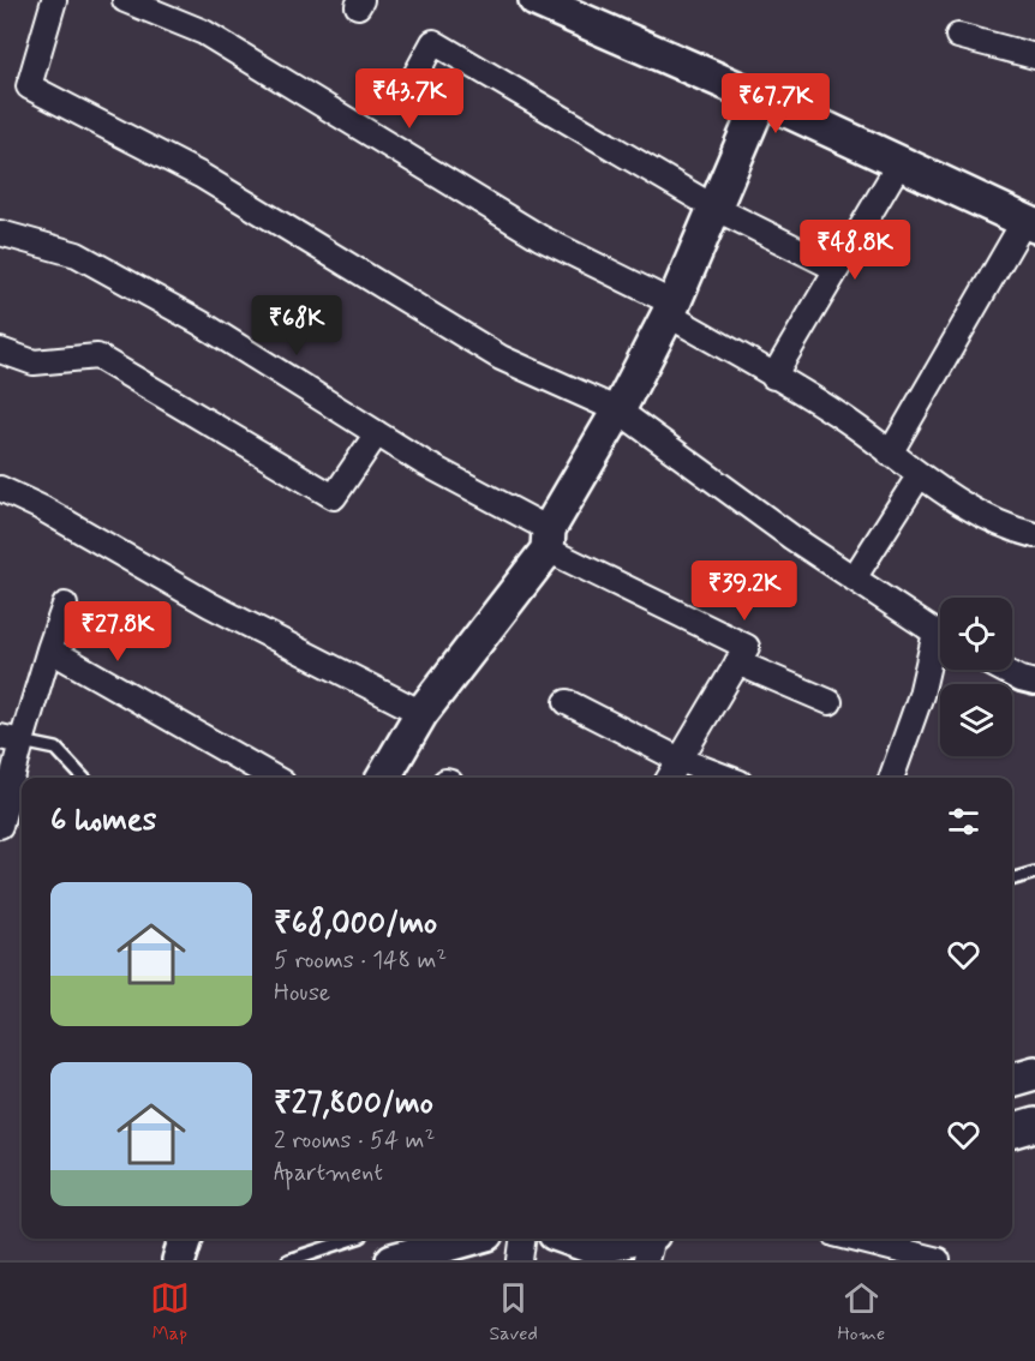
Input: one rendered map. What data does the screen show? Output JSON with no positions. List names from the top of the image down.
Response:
{
  "page": {
    "price": [
      "₹43.7K",
      "₹67.7K",
      "₹48.8K",
      "₹68K",
      "₹39.2K",
      "₹27.8K"
    ],
    "heading": "6 homes",
    "list": [
      {
        "name": "₹68,000/mo",
        "note": "5 rooms · 148 m² · House"
      },
      {
        "name": "₹27,800/mo",
        "note": "2 rooms · 54 m² · Apartment"
      }
    ],
    "tabs": ["Map", "Saved", "Home"]
  }
}
